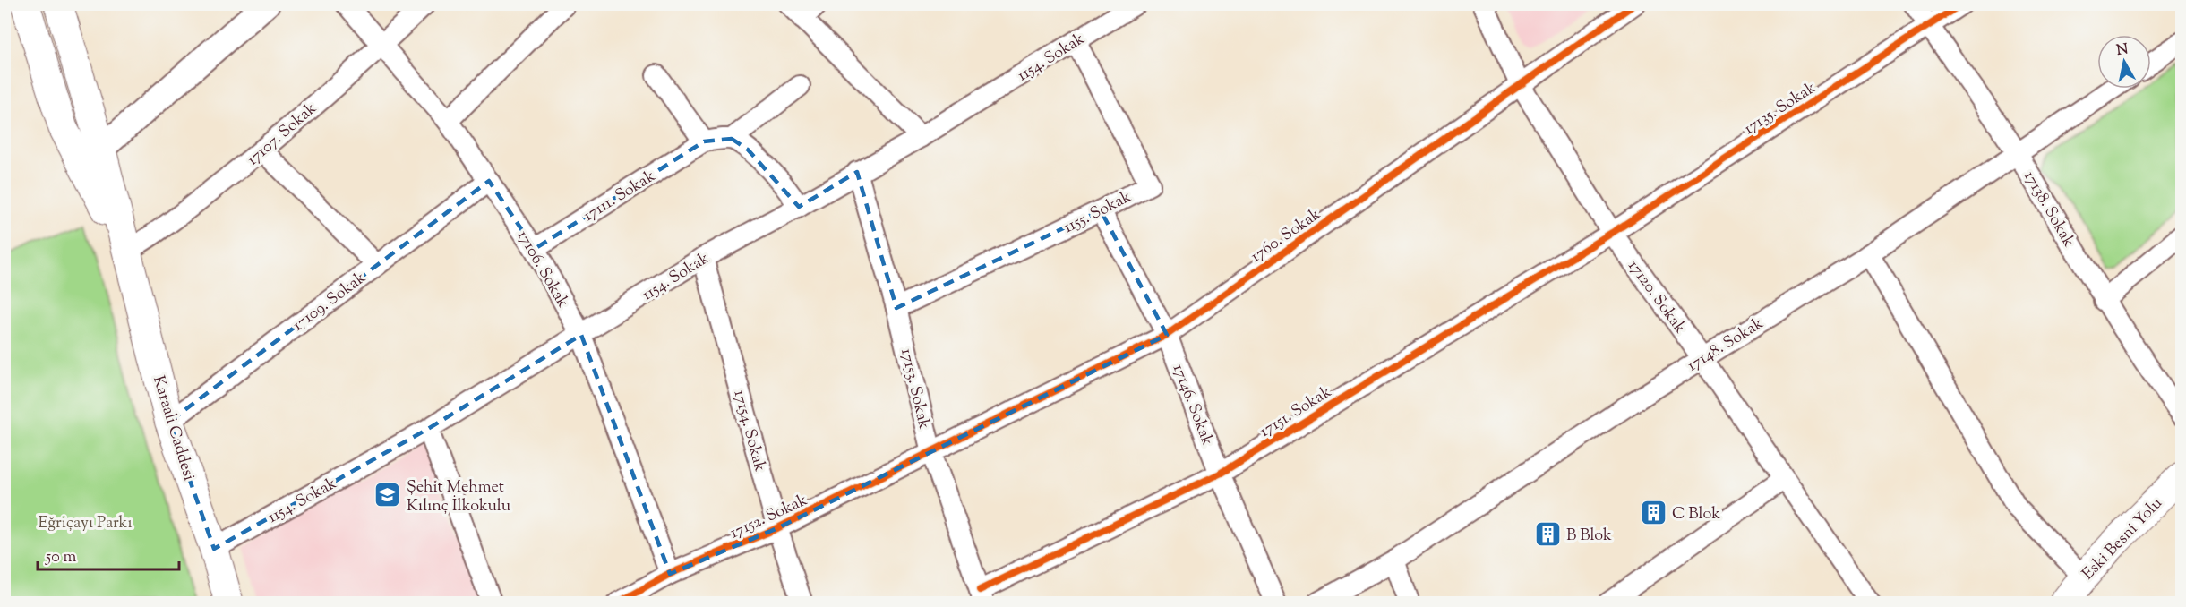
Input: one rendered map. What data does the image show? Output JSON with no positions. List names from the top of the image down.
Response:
{
  "streets": {
    "main road": ["Karaali Caddesi", "Eski Besni Yolu"],
    "street": [
      "1154. Sokak",
      "17135. Sokak",
      "17107. Sokak",
      "17111. Sokak",
      "17138. Sokak",
      "1155. Sokak",
      "1760. Sokak",
      "17106. Sokak",
      "17120. Sokak",
      "17109. Sokak",
      "17148. Sokak",
      "17153. Sokak",
      "17146. Sokak",
      "17151. Sokak",
      "17154. Sokak",
      "17152. Sokak"
    ]
  },
  "crossings": [
    ["1154. Sokak", "1155. Sokak"],
    ["1154. Sokak", "17106. Sokak"],
    ["1154. Sokak", "17153. Sokak"],
    ["1154. Sokak", "Karaali Caddesi"],
    ["1154. Sokak", "17154. Sokak"],
    ["17135. Sokak", "17138. Sokak"],
    ["17135. Sokak", "17120. Sokak"],
    ["17135. Sokak", "17151. Sokak"],
    ["17107. Sokak", "17106. Sokak"],
    ["17107. Sokak", "Karaali Caddesi"],
    ["17111. Sokak", "17106. Sokak"],
    ["17138. Sokak", "17148. Sokak"],
    ["1155. Sokak", "17153. Sokak"],
    ["1155. Sokak", "17146. Sokak"],
    ["1760. Sokak", "17120. Sokak"],
    ["1760. Sokak", "17153. Sokak"],
    ["1760. Sokak", "17146. Sokak"],
    ["1760. Sokak", "17152. Sokak"],
    ["17106. Sokak", "17109. Sokak"],
    ["17106. Sokak", "17152. Sokak"],
    ["17120. Sokak", "17148. Sokak"],
    ["17120. Sokak", "17151. Sokak"],
    ["17109. Sokak", "Karaali Caddesi"],
    ["17153. Sokak", "17151. Sokak"],
    ["17153. Sokak", "17152. Sokak"],
    ["17146. Sokak", "17151. Sokak"],
    ["17154. Sokak", "17152. Sokak"]
  ],
  "parks": ["Eğriçayı Parkı"],
  "places": {
    "school or university": ["Şehit Mehmet Kılınç İlkokulu"],
    "building": ["C Blok", "B Blok"]
  },
  "scale_bar": "50 m",
  "north": "top"
}
